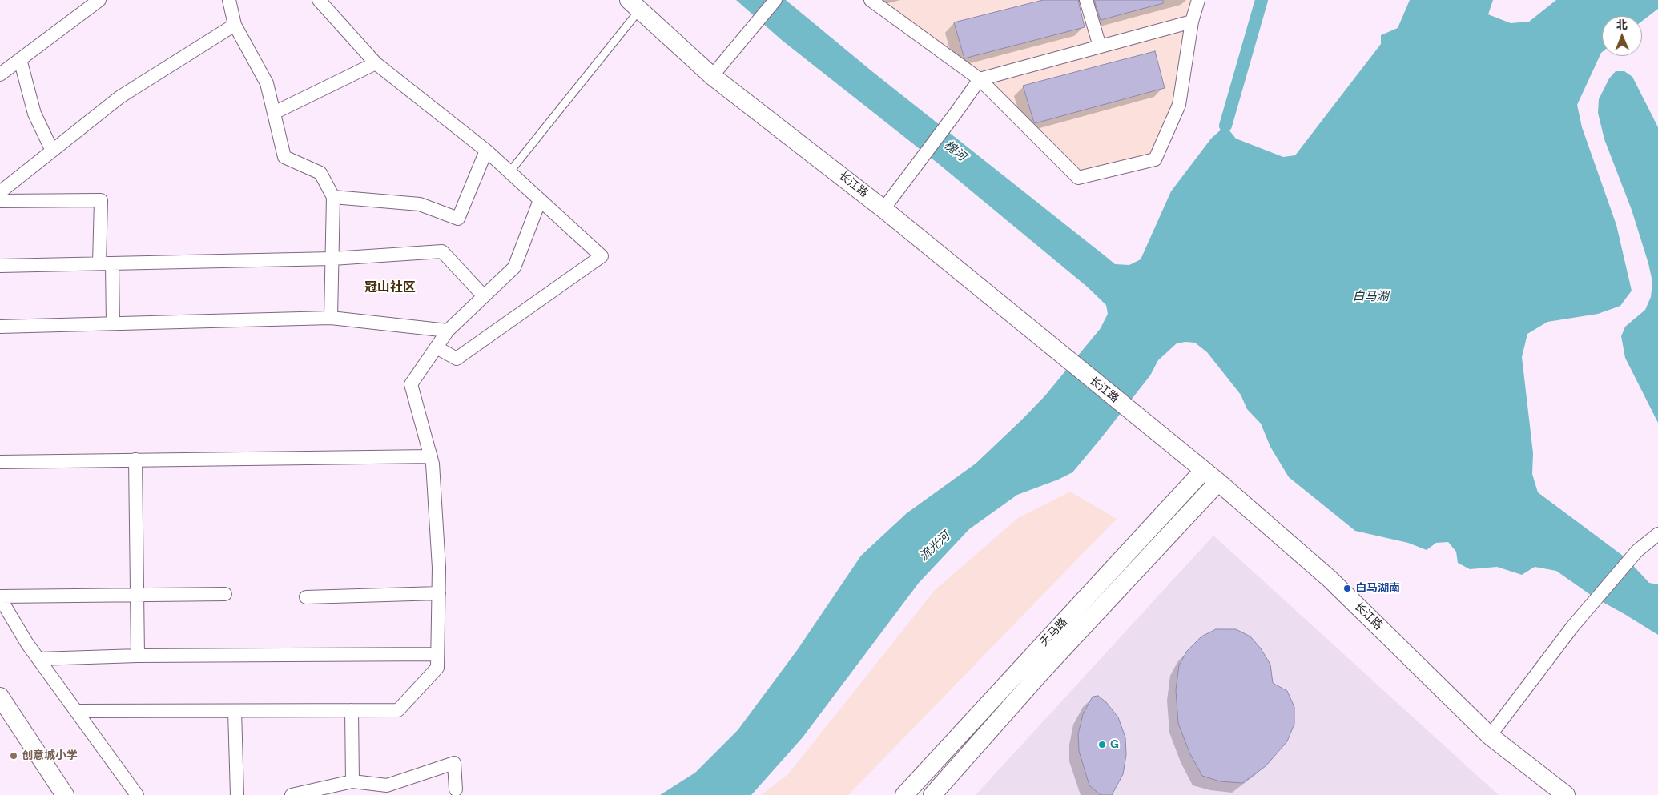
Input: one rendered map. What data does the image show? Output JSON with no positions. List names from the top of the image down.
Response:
{
  "streets": {
    "main road": ["长江路", "天马路"]
  },
  "crossings": [
    ["长江路", "天马路"]
  ],
  "districts": ["冠山社区"],
  "water": ["槐河", "白马湖", "流光河"],
  "places": ["白马湖南", "G", "创意城小学"],
  "north": "top"
}
